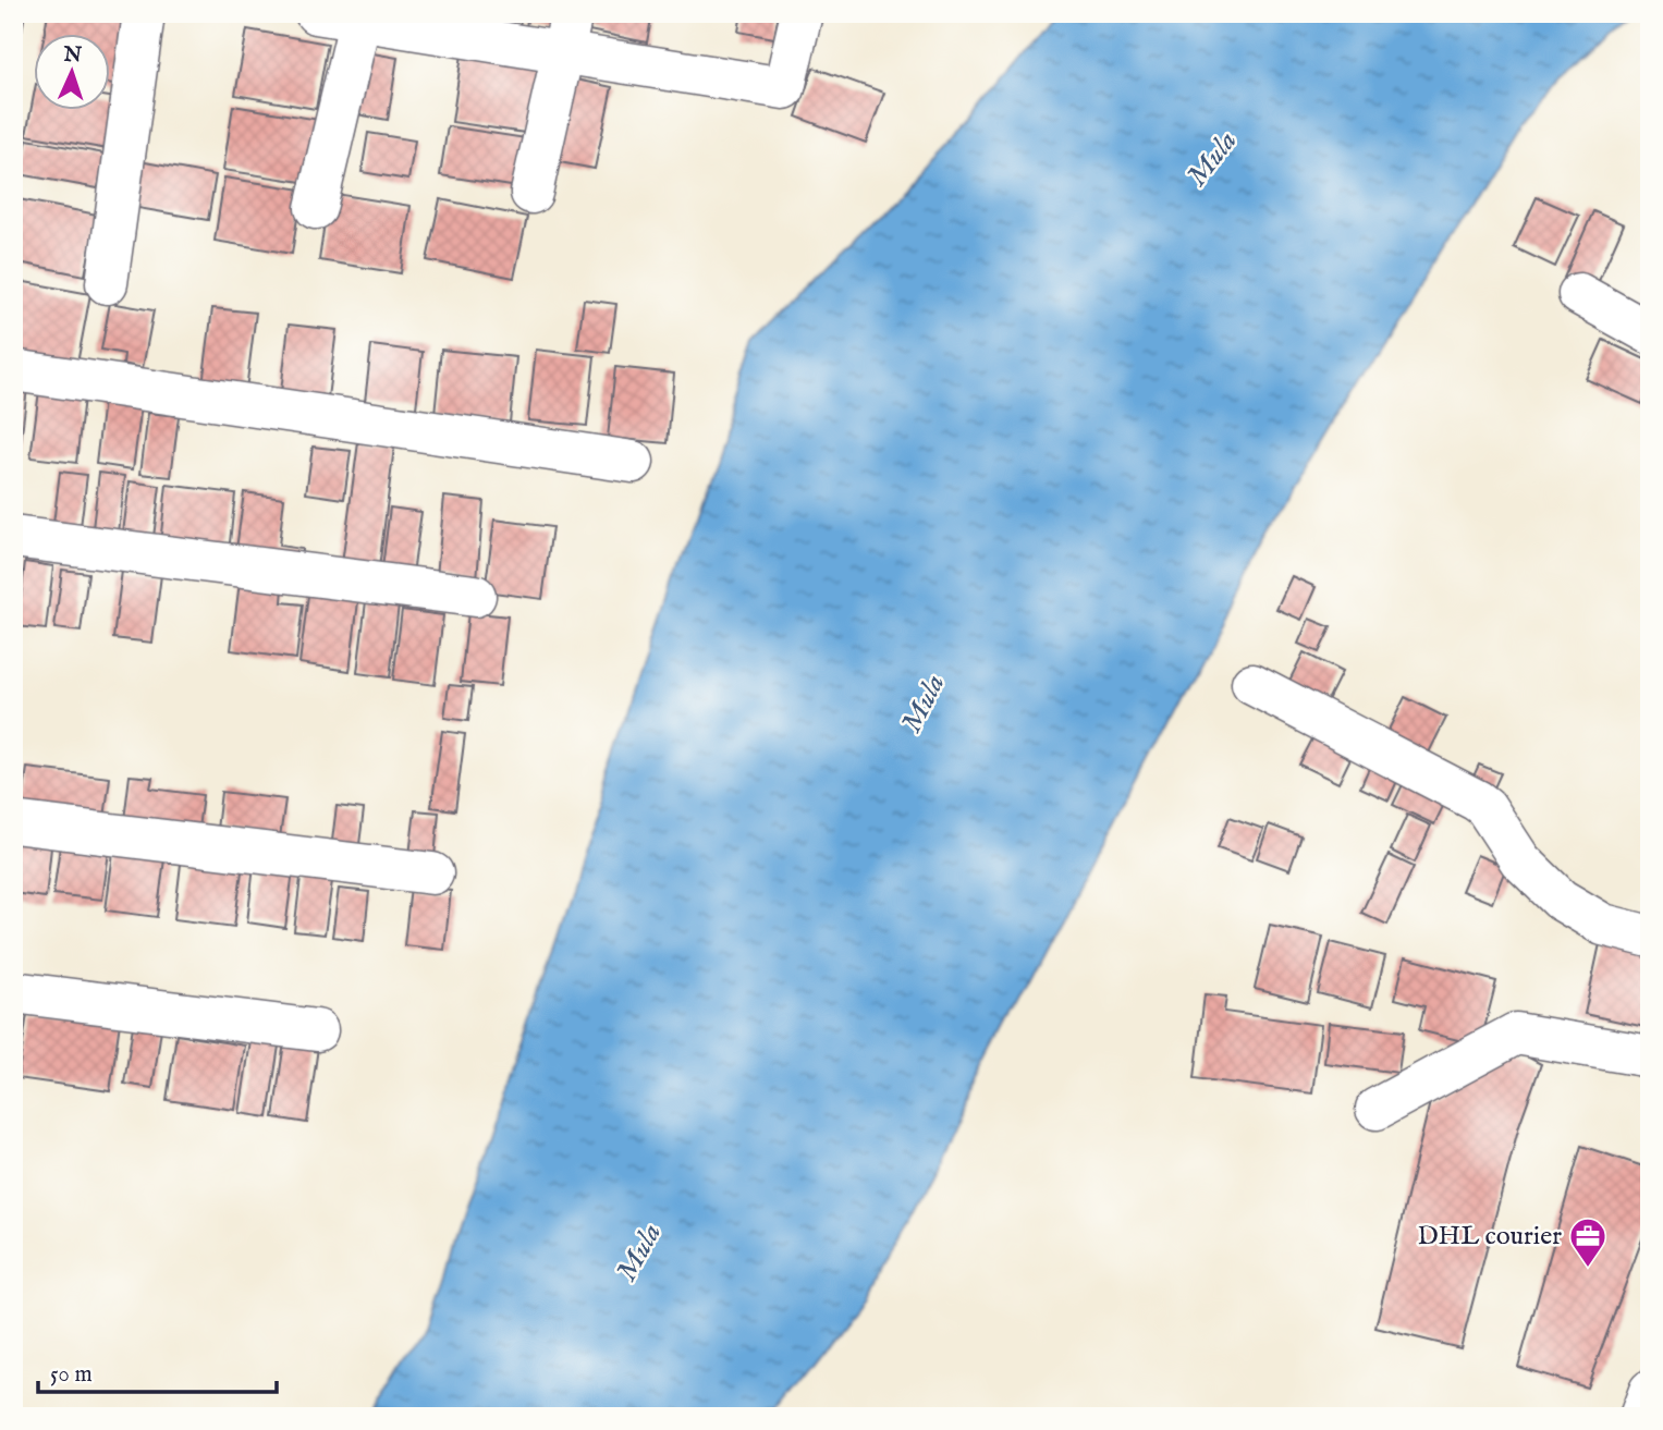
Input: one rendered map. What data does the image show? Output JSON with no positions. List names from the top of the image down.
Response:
{
  "water": ["Mula"],
  "places": {
    "office": ["DHL courier"]
  },
  "scale_bar": "50 m",
  "north": "top"
}
